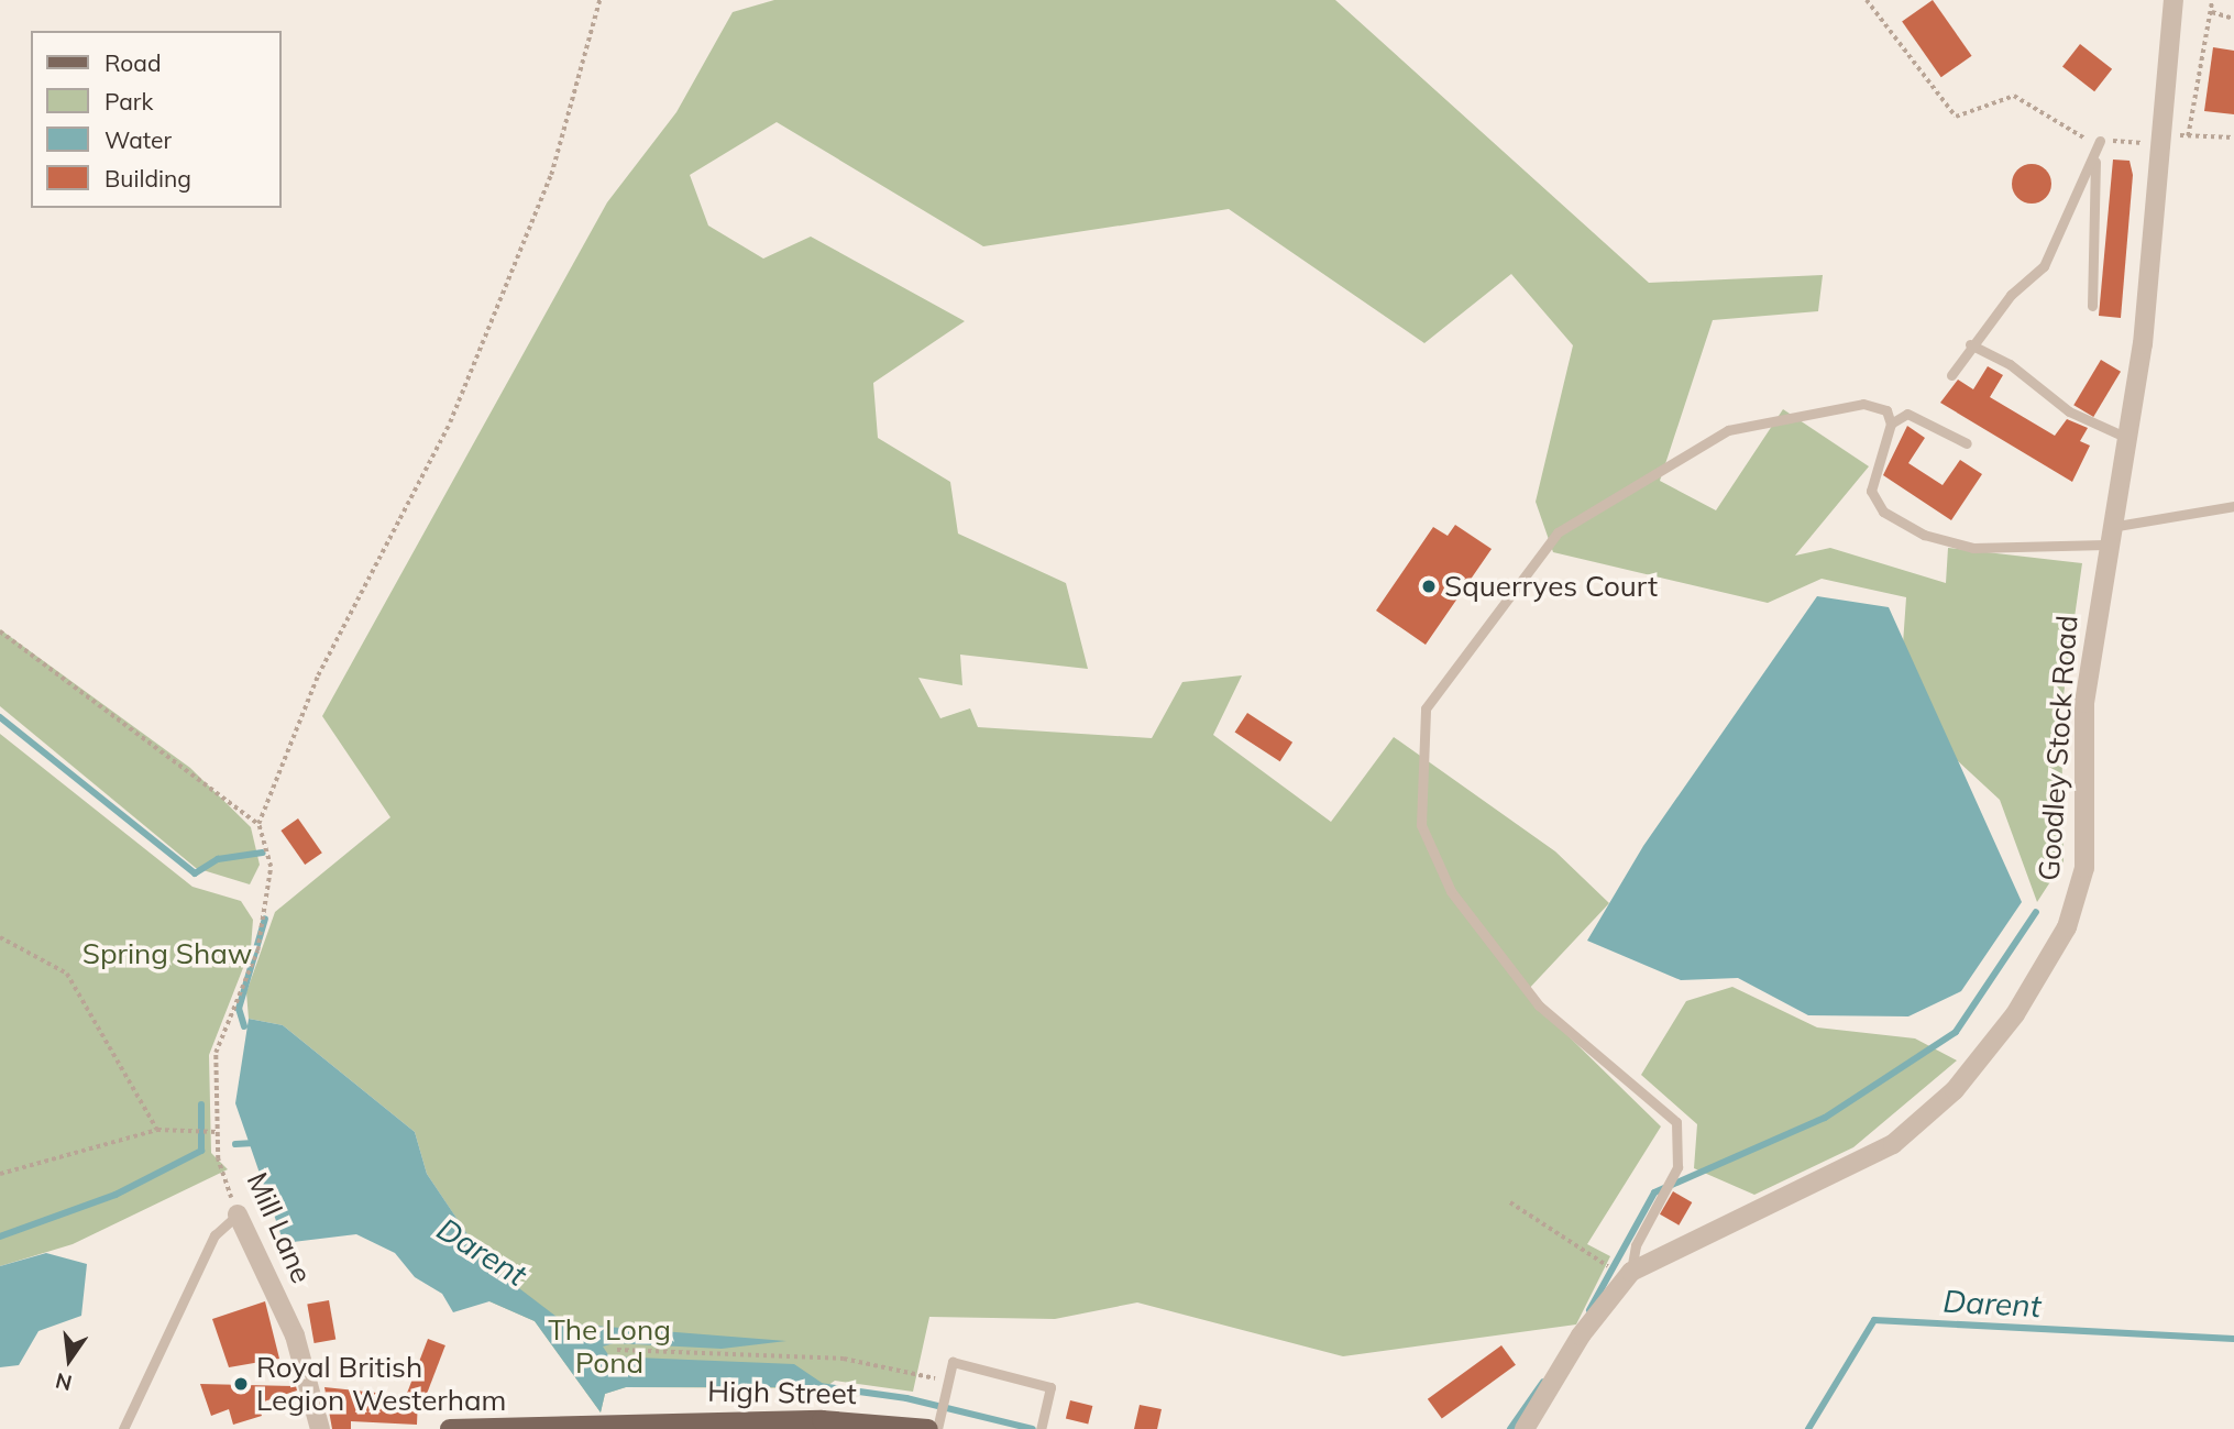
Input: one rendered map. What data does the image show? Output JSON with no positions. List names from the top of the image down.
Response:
{
  "streets": {
    "main road": ["High Street"],
    "street": ["Goodley Stock Road", "Mill Lane"]
  },
  "water": ["Darent"],
  "parks": ["Spring Shaw", "The Long Pond"],
  "places": ["Squerryes Court", "Royal British Legion Westerham"],
  "legend": [
    "Road",
    "Park",
    "Water",
    "Building"
  ],
  "north": "bottom"
}
